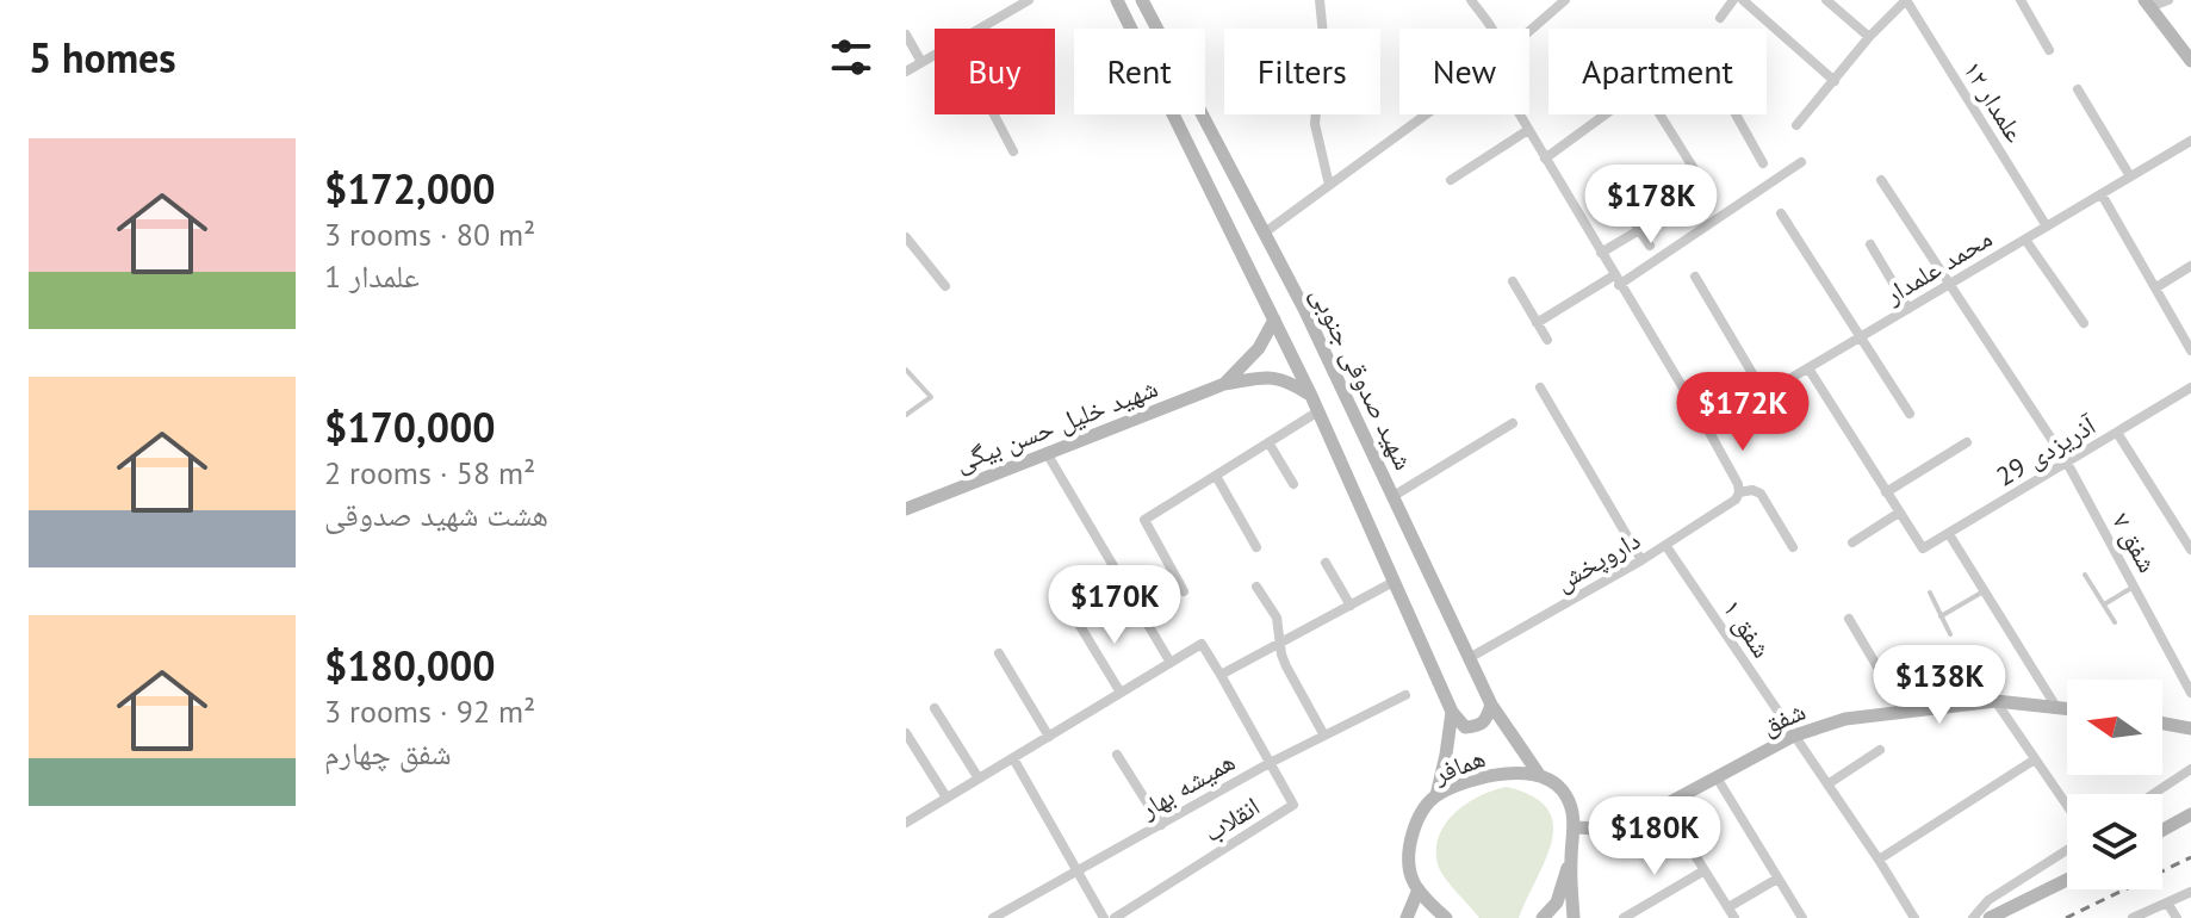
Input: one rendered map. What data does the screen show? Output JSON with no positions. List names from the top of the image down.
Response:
{
  "streets": {
    "main road": [
      "شهید صدوقی جنوبی",
      "شهید خلیل حسن بیگی",
      "شفق",
      "همافر"
    ],
    "street": [
      "علمدار ۱۲",
      "محمد علمدار",
      "آذریزدی 29",
      "شفق ۷",
      "داروپخش",
      "شفق ۱",
      "همیشه بهار",
      "انقلاب"
    ]
  },
  "crossings": [
    ["علمدار ۱۲", "محمد علمدار"],
    ["محمد علمدار", "شفق ۷"],
    ["شهید صدوقی جنوبی", "داروپخش"],
    ["شهید صدوقی جنوبی", "همافر"],
    ["آذریزدی 29", "شفق ۷"],
    ["داروپخش", "شفق ۱"],
    ["شفق ۱", "شفق"],
    ["همیشه بهار", "انقلاب"]
  ],
  "north": "left",
  "page": {
    "heading": "5 homes",
    "chip": [
      "Buy",
      "Rent",
      "Filters",
      "New",
      "Apartment"
    ],
    "list": [
      {
        "name": "$172,000",
        "note": "3 rooms · 80 m² · علمدار 1"
      },
      {
        "name": "$170,000",
        "note": "2 rooms · 58 m² · هشت شهید صدوقی"
      },
      {
        "name": "$180,000",
        "note": "3 rooms · 92 m² · شفق چهارم"
      }
    ],
    "price": [
      "$178K",
      "$172K",
      "$170K",
      "$138K",
      "$180K"
    ]
  }
}
